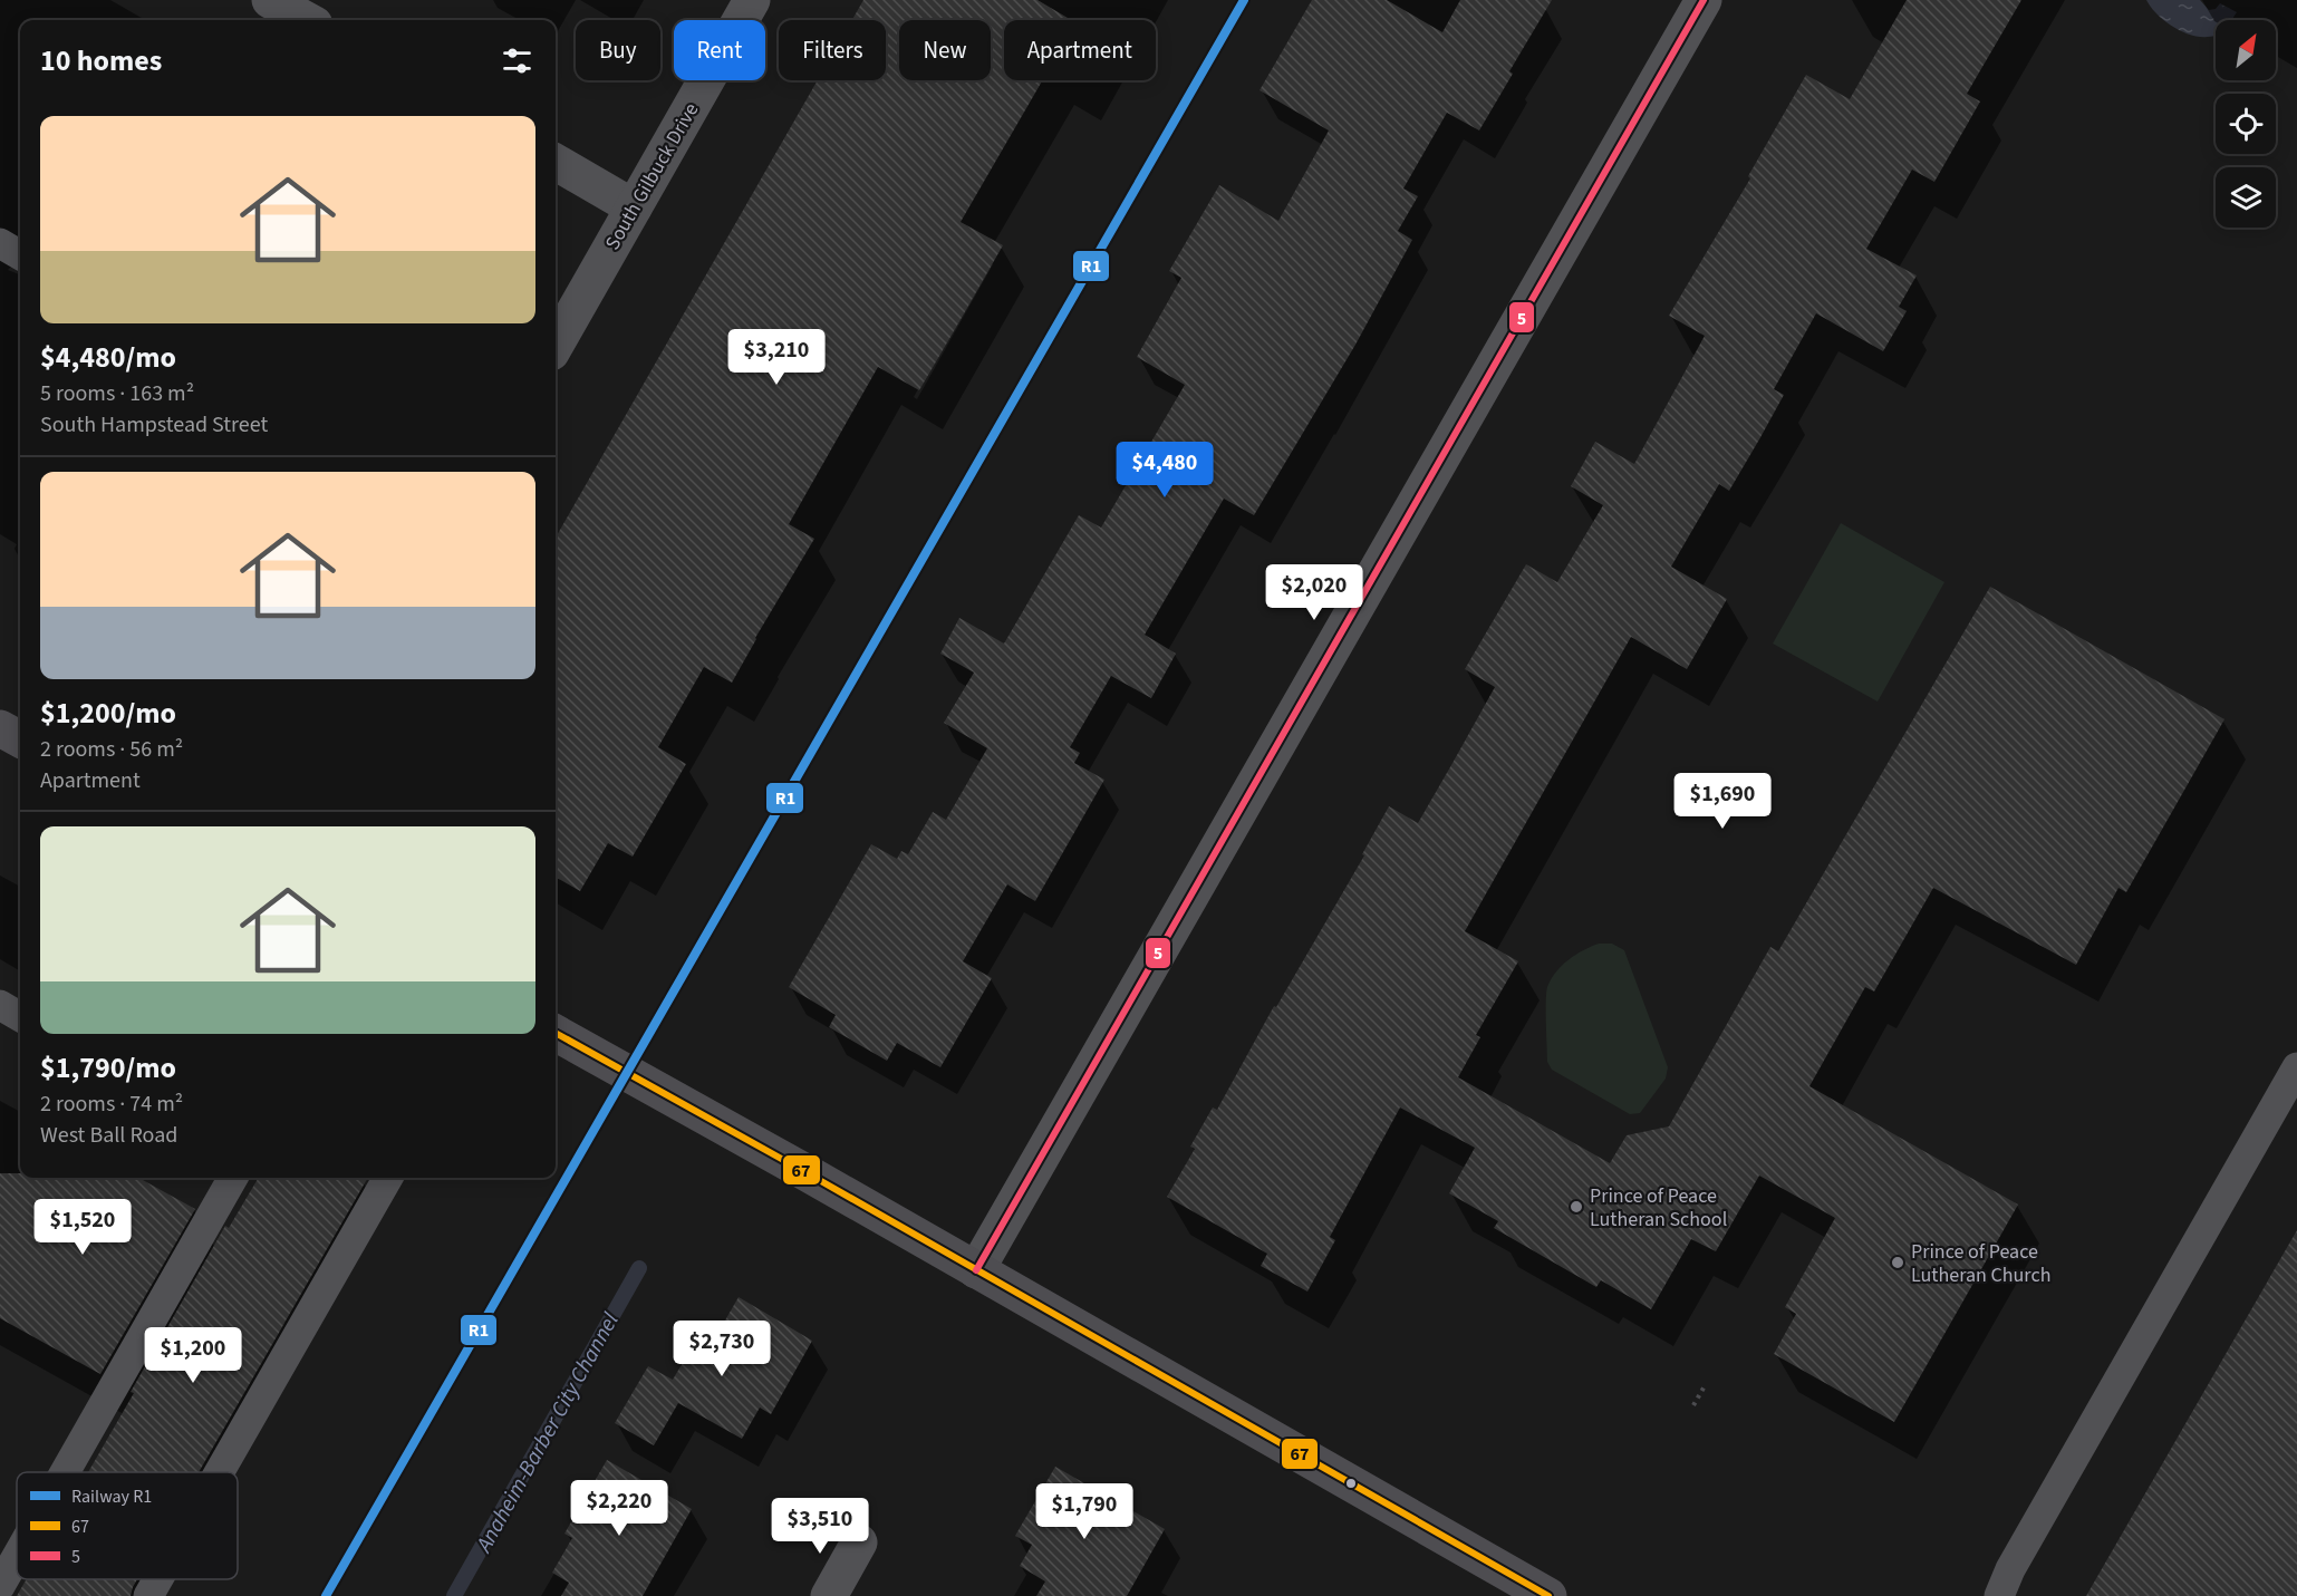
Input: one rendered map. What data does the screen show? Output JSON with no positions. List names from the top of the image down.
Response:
{
  "streets": {
    "street": ["South Gilbuck Drive"]
  },
  "water": ["Anaheim-Barber City Channel"],
  "places": ["Prince of Peace Lutheran School", "Prince of Peace Lutheran Church"],
  "lines": ["rail line R1", "transit line 5", "transit line 67"],
  "legend": ["Railway R1", "67", "5"],
  "north": "top right",
  "page": {
    "chip": [
      "Buy",
      "Rent",
      "Filters",
      "New",
      "Apartment"
    ],
    "heading": "10 homes",
    "list": [
      {
        "name": "$4,480/mo",
        "note": "5 rooms · 163 m² · South Hampstead Street"
      },
      {
        "name": "$1,200/mo",
        "note": "2 rooms · 56 m² · Apartment"
      },
      {
        "name": "$1,790/mo",
        "note": "2 rooms · 74 m² · West Ball Road"
      }
    ],
    "price": [
      "$3,210",
      "$4,480",
      "$2,020",
      "$1,690",
      "$1,520",
      "$2,730",
      "$1,200",
      "$2,220",
      "$1,790",
      "$3,510"
    ]
  }
}
